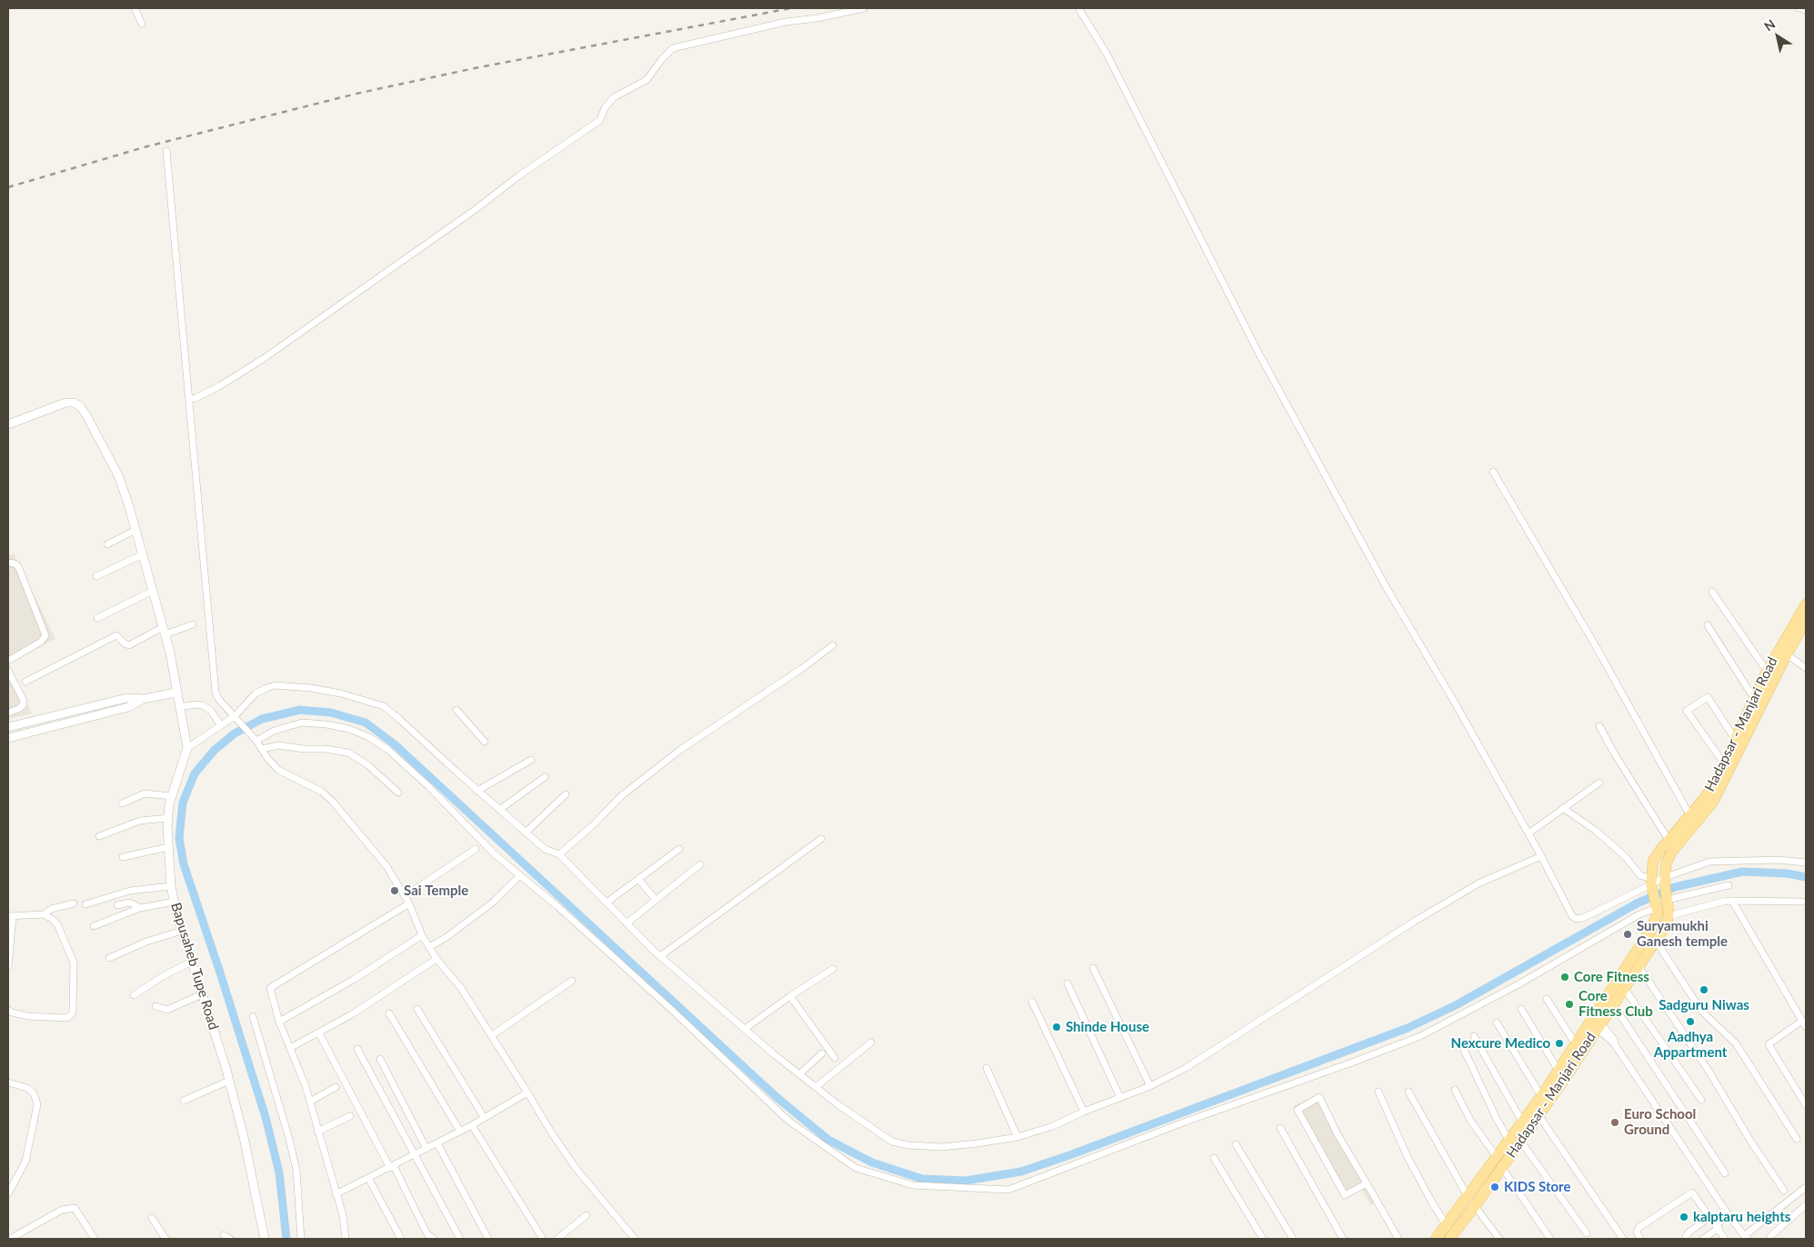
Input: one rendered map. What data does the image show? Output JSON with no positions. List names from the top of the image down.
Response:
{
  "streets": {
    "main road": ["Hadapsar - Manjari Road"],
    "street": ["Bapusaheb Tupe Road"]
  },
  "places": [
    "Sai Temple",
    "Suryamukhi Ganesh temple",
    "Core Fitness",
    "Sadguru Niwas",
    "Core Fitness Club",
    "Aadhya Appartment",
    "Shinde House",
    "Nexcure Medico",
    "Euro School Ground",
    "KIDS Store",
    "kalptaru heights"
  ],
  "north": "top left"
}
